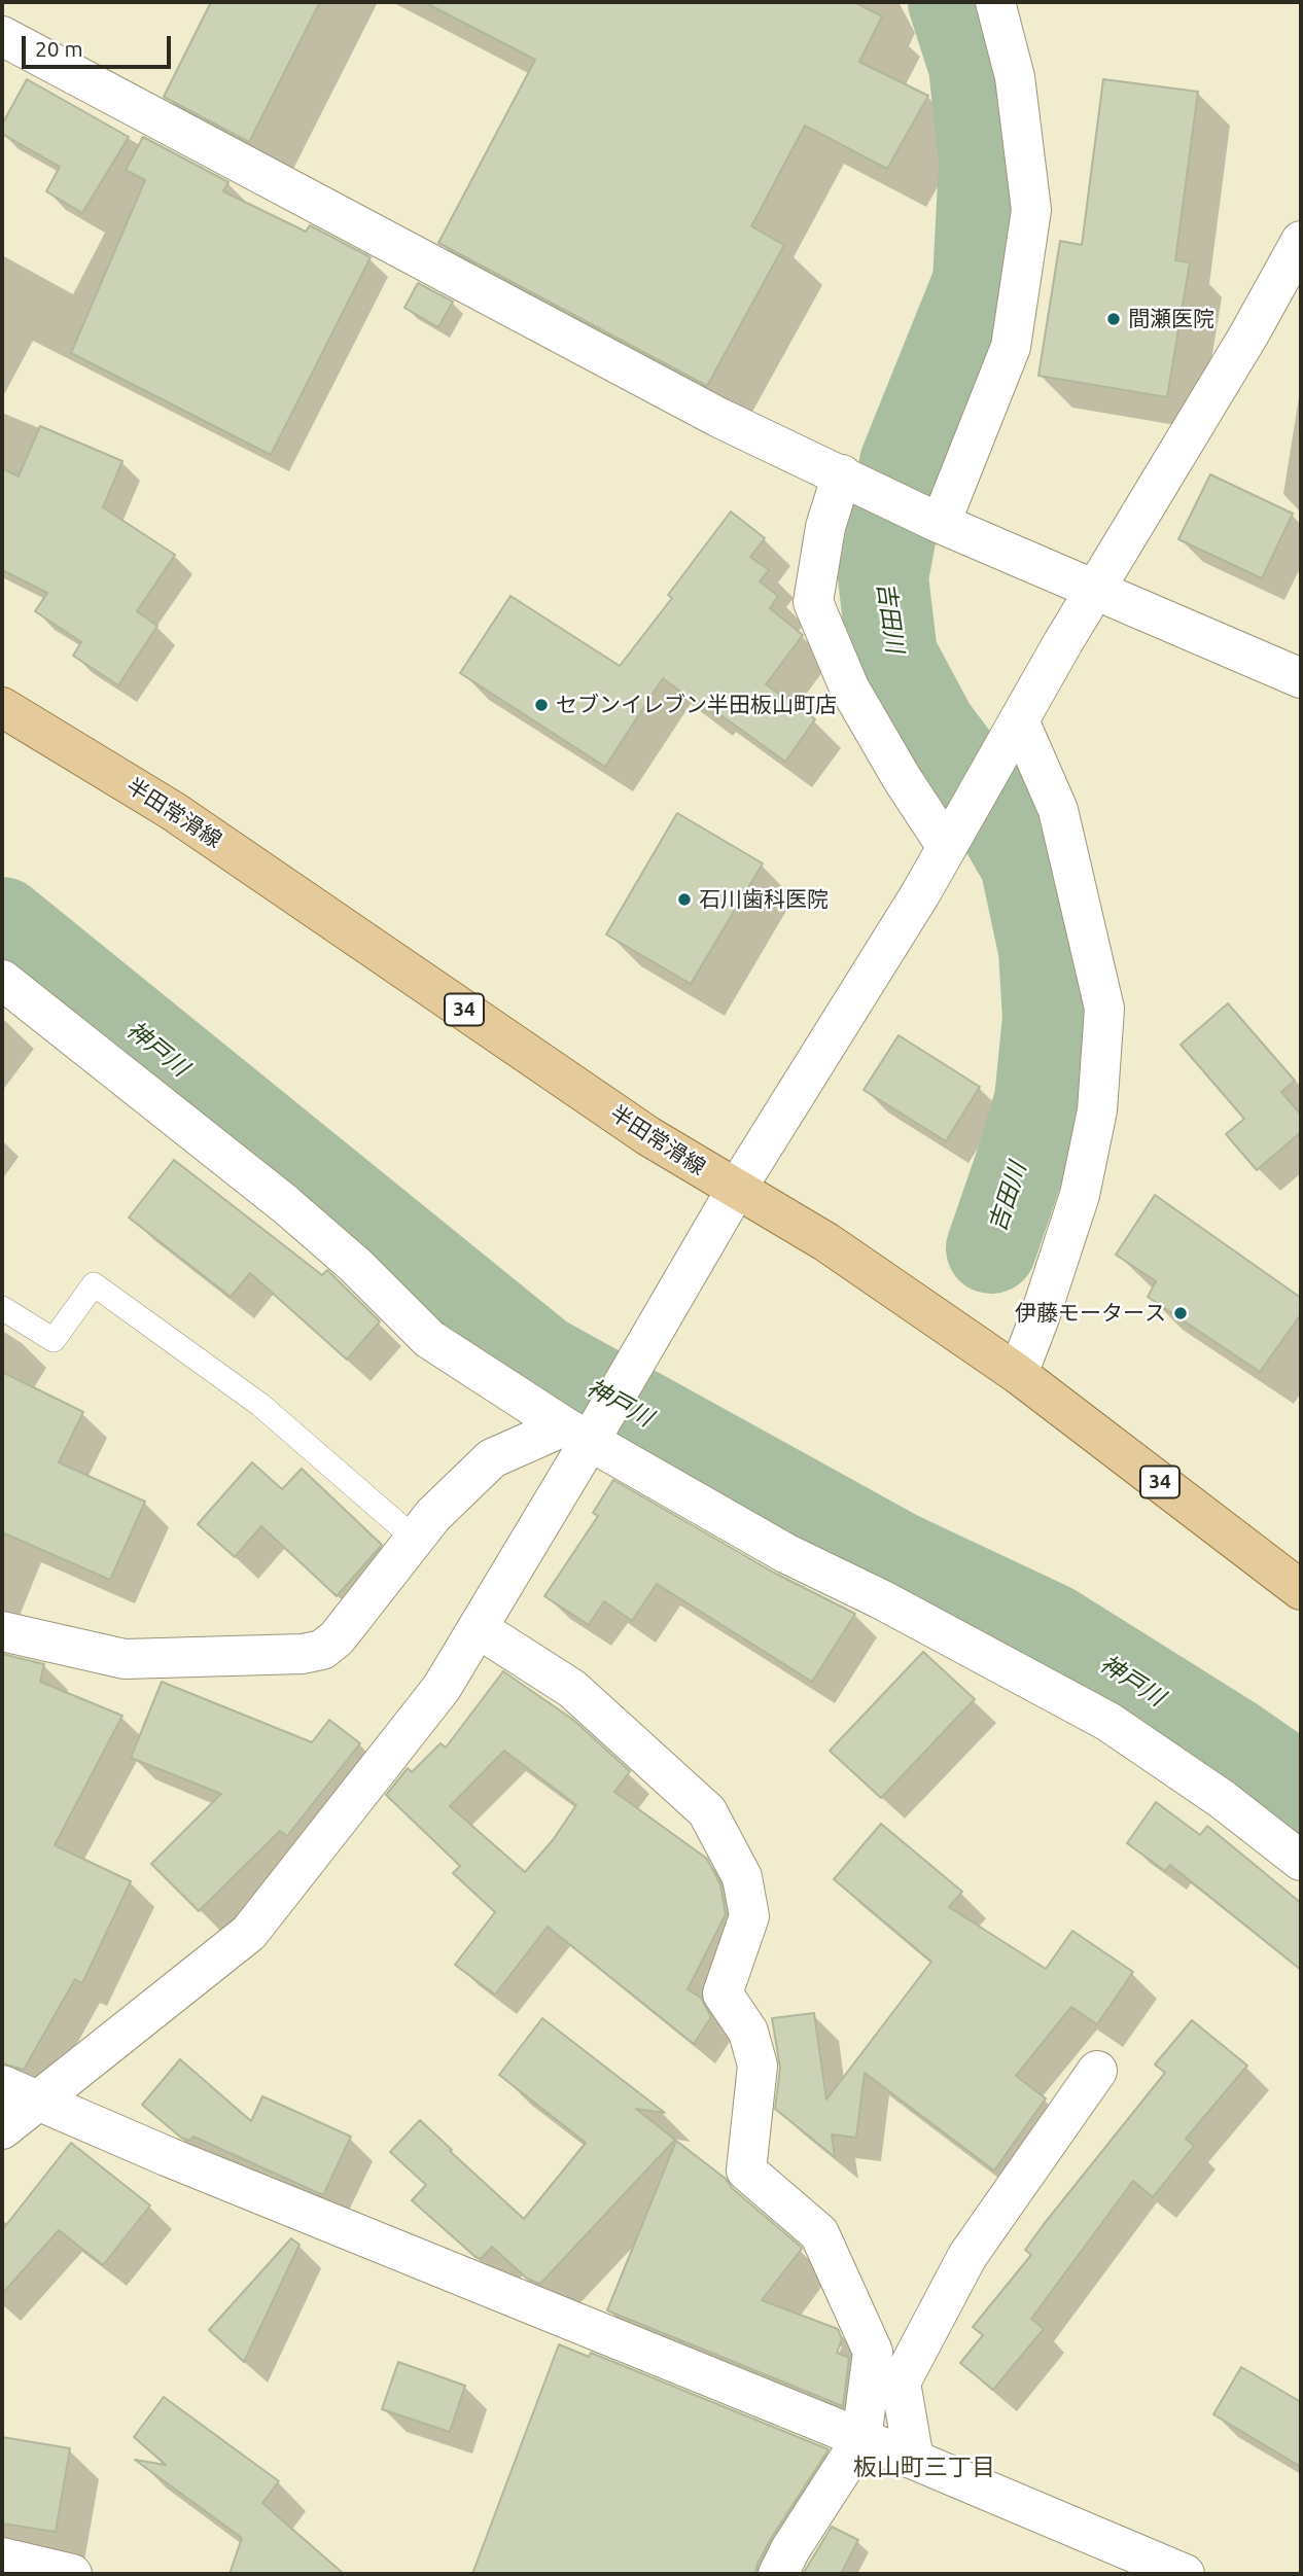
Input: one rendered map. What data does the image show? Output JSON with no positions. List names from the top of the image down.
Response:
{
  "streets": {
    "main road": ["半田常滑線", "34"]
  },
  "districts": ["板山町三丁目"],
  "water": ["吉田川", "神戸川"],
  "places": [
    "間瀬医院",
    "セブンイレブン半田板山町店",
    "石川歯科医院",
    "伊藤モータース"
  ],
  "scale_bar": "20 m"
}
